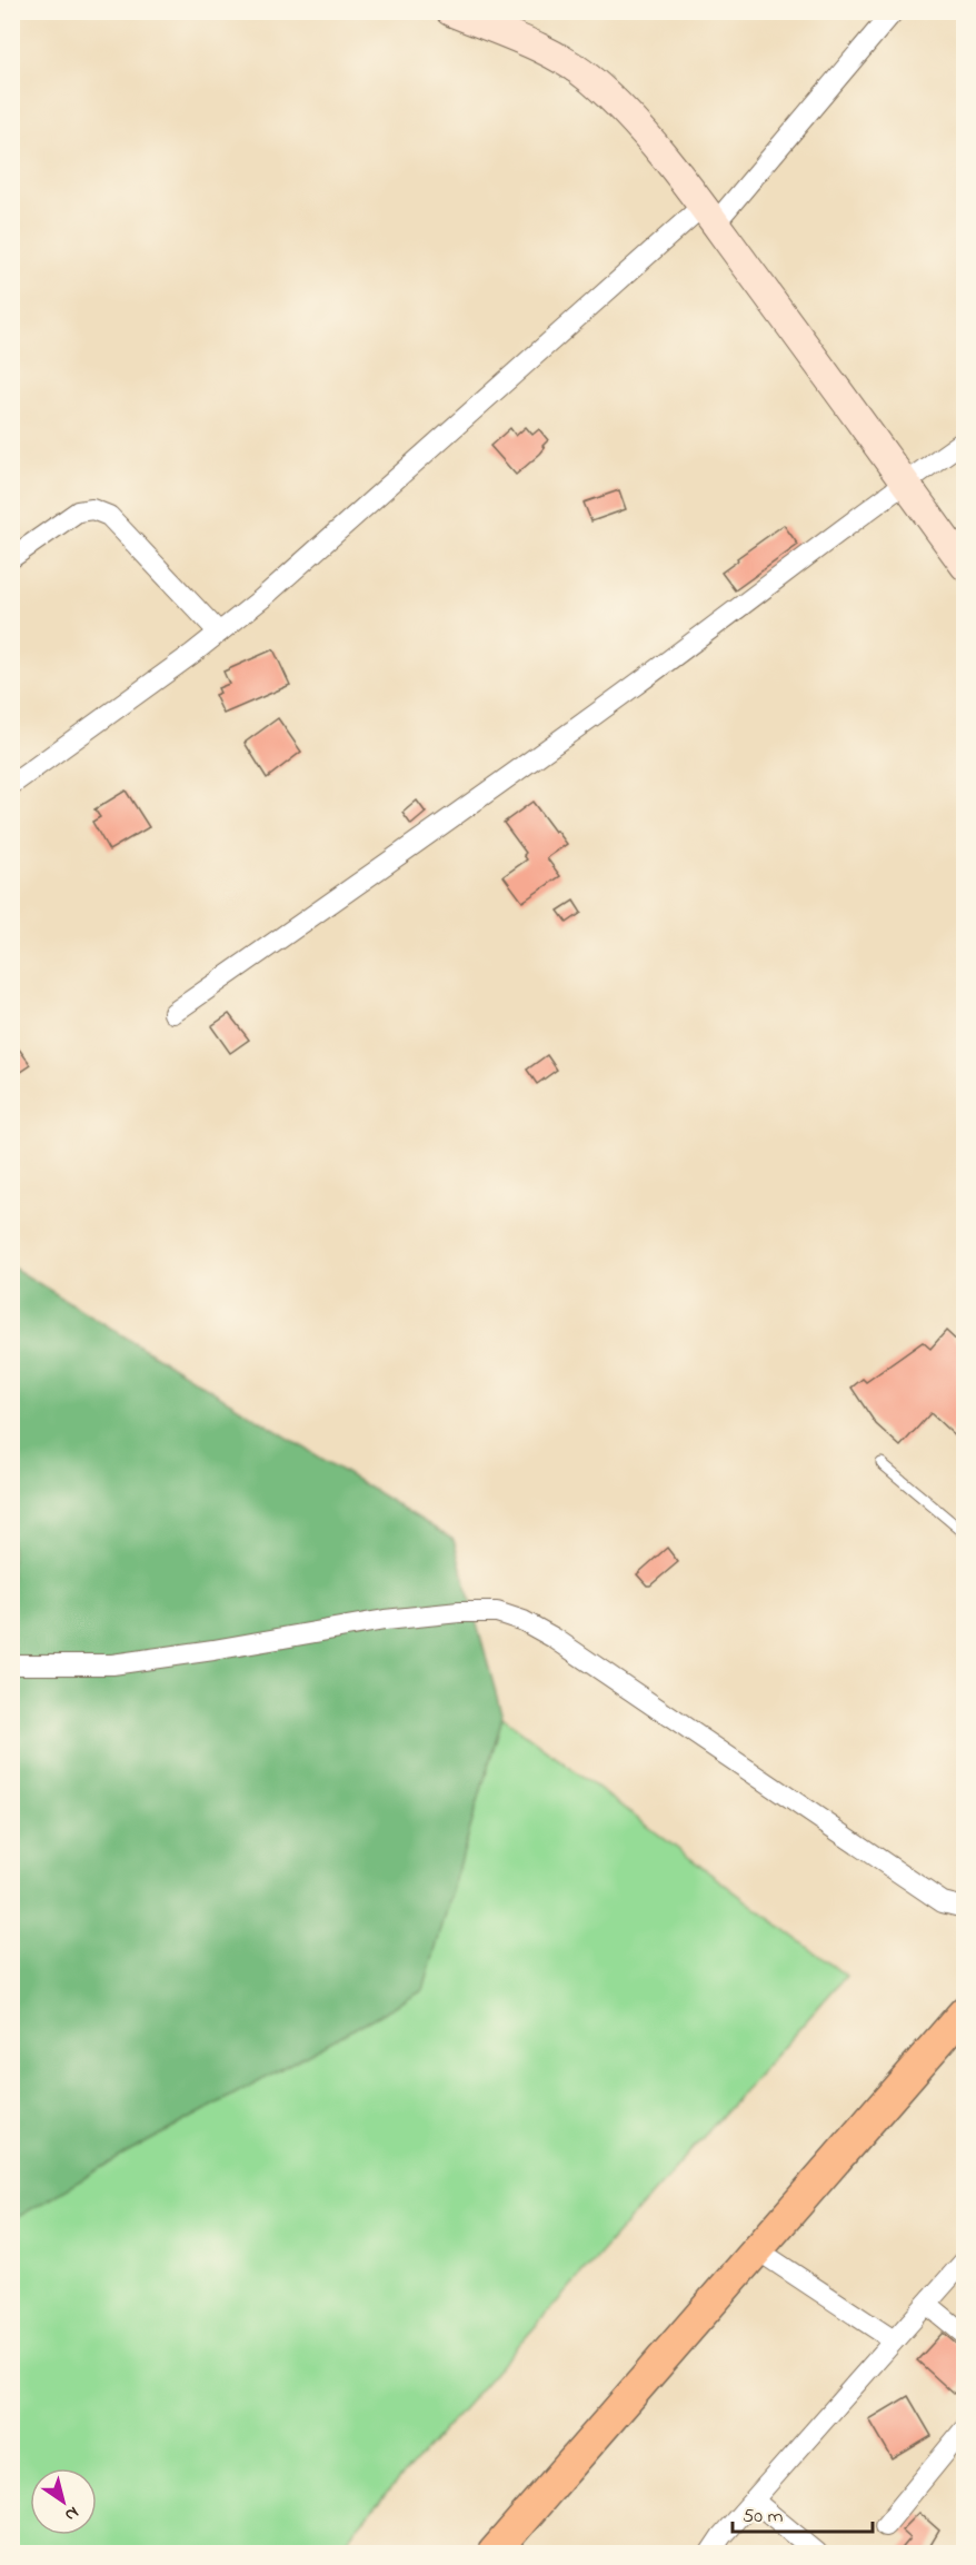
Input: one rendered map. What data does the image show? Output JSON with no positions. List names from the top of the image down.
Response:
{
  "scale_bar": "50 m",
  "north": "bottom right"
}
